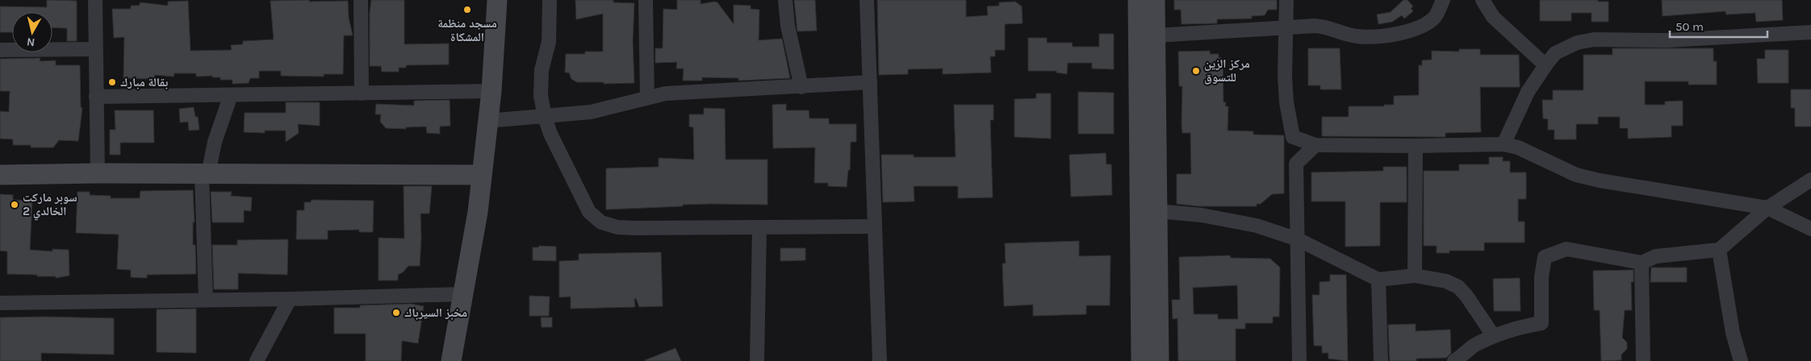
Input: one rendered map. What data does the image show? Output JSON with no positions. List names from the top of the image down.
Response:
{
  "places": [
    "مسجد منظمة المشكاة",
    "مركز الزين للتسوق",
    "بقالة مبارك",
    "سوبر ماركت الخالدي 2",
    "مخبز السيرباك"
  ],
  "scale_bar": "50 m",
  "north": "bottom"
}
